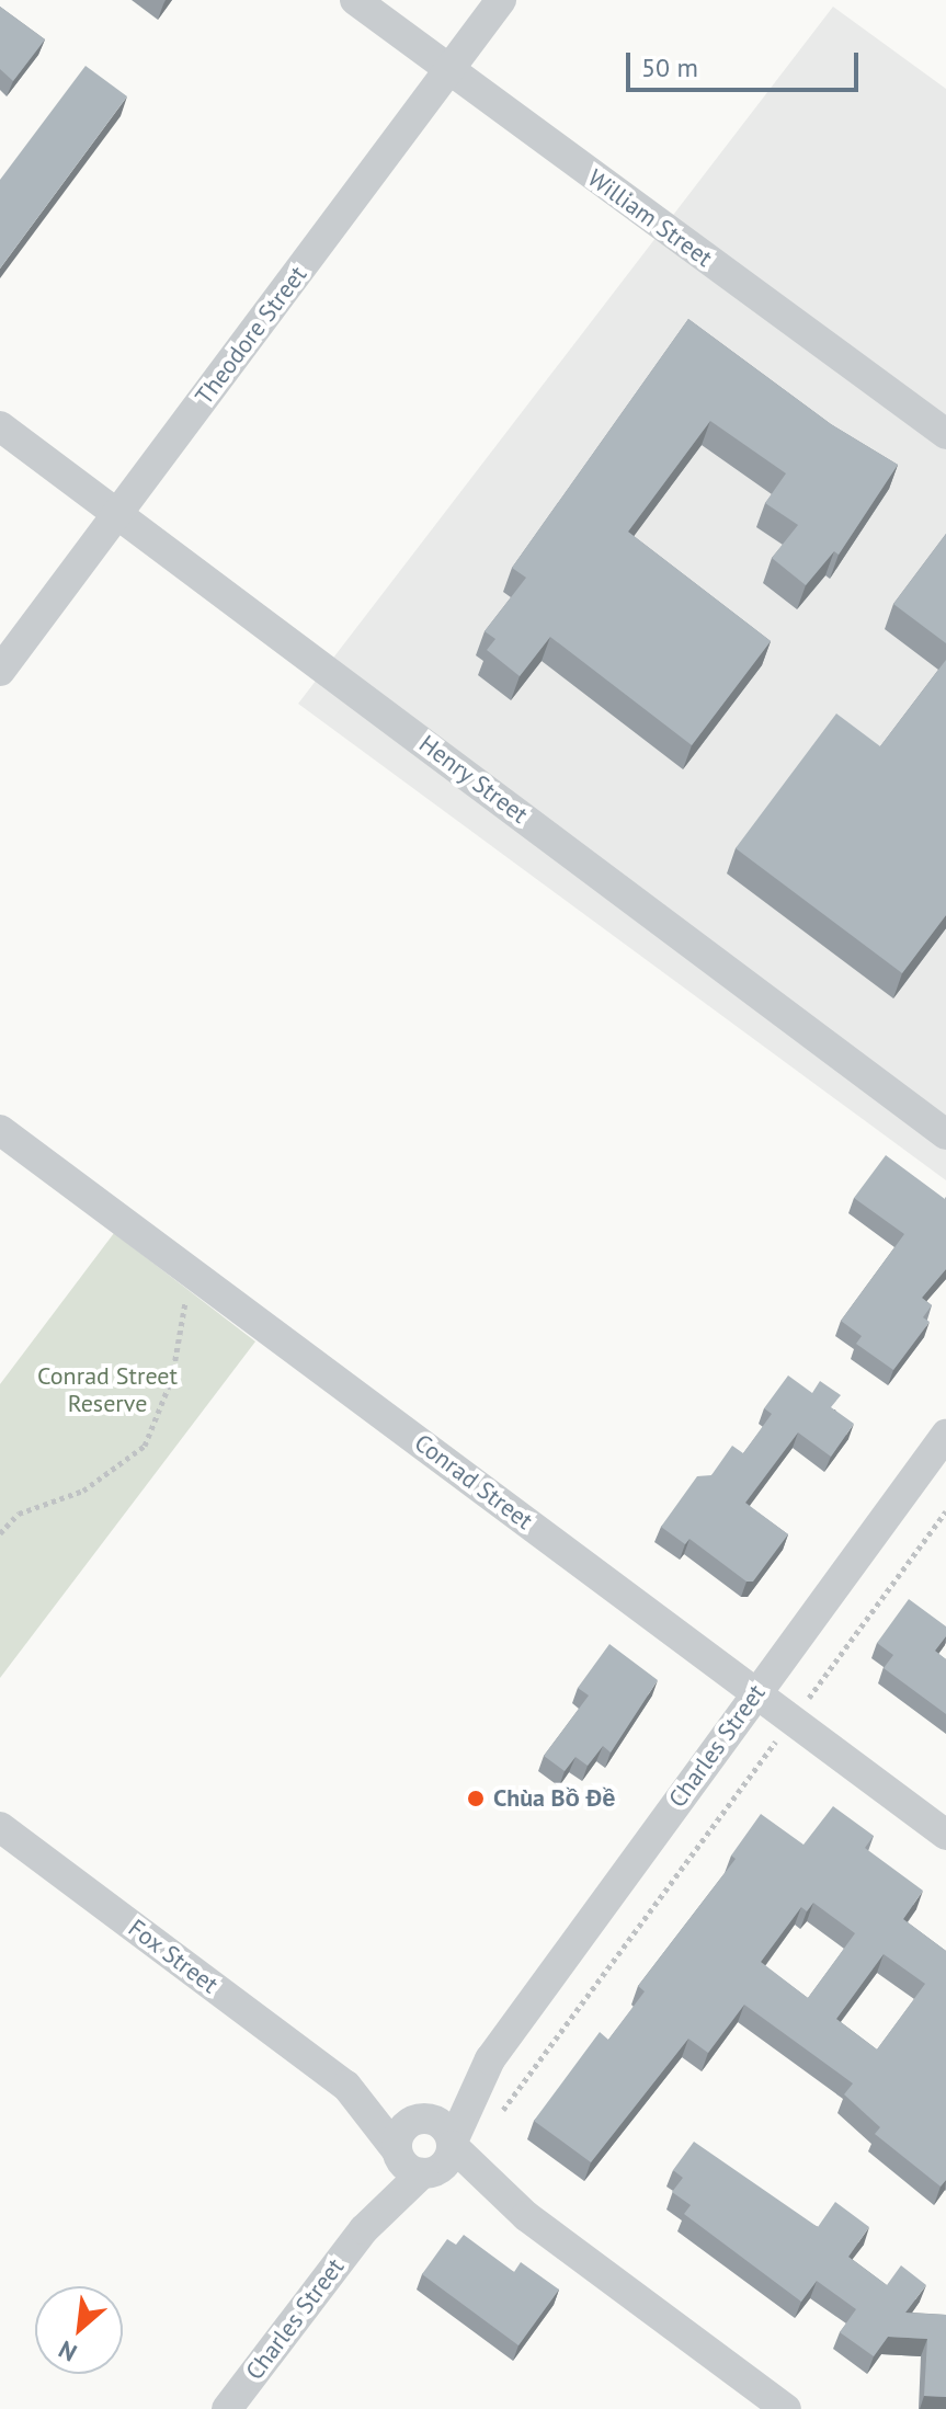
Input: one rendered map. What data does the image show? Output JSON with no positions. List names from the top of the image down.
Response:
{
  "streets": {
    "street": [
      "William Street",
      "Theodore Street",
      "Henry Street",
      "Conrad Street",
      "Charles Street",
      "Fox Street"
    ]
  },
  "crossings": [
    ["William Street", "Theodore Street"],
    ["Theodore Street", "Henry Street"],
    ["Conrad Street", "Charles Street"],
    ["Charles Street", "Fox Street"]
  ],
  "parks": ["Conrad Street Reserve"],
  "places": ["Chùa Bồ Đề"],
  "scale_bar": "50 m",
  "north": "bottom left"
}
